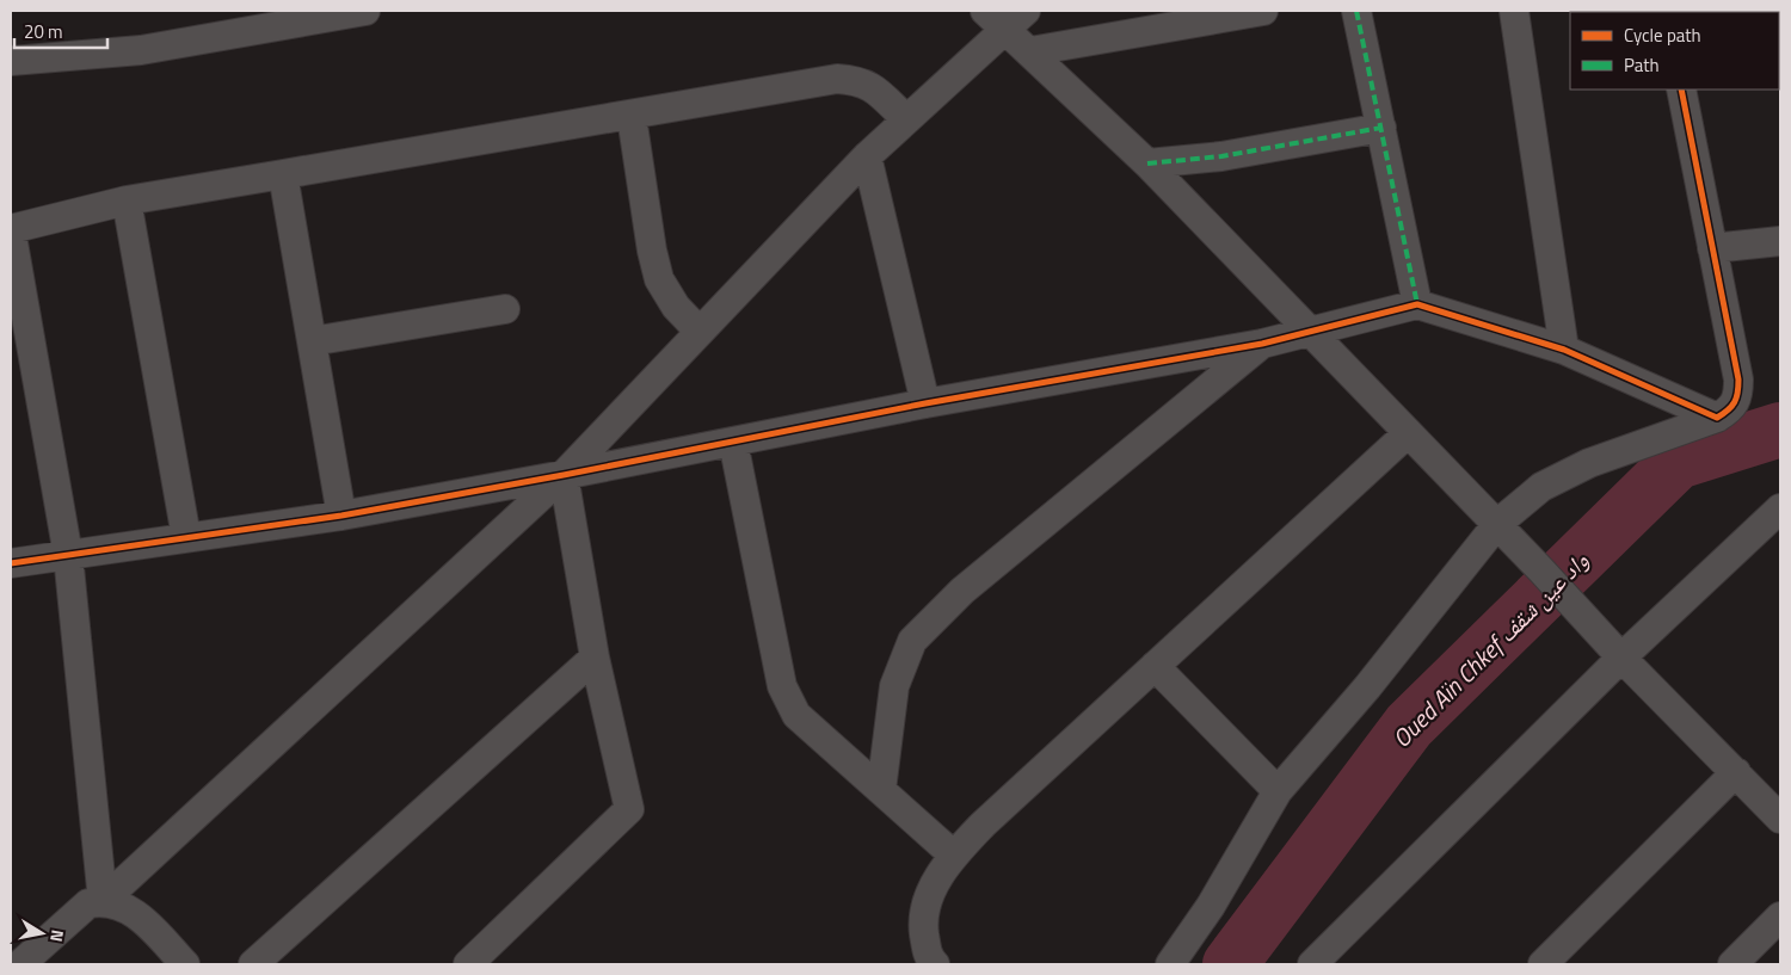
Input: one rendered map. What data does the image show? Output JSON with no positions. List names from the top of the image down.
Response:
{
  "water": ["Oued Aïn Chkef واد عين شقف"],
  "legend": ["Cycle path", "Path"],
  "scale_bar": "20 m",
  "north": "right"
}
